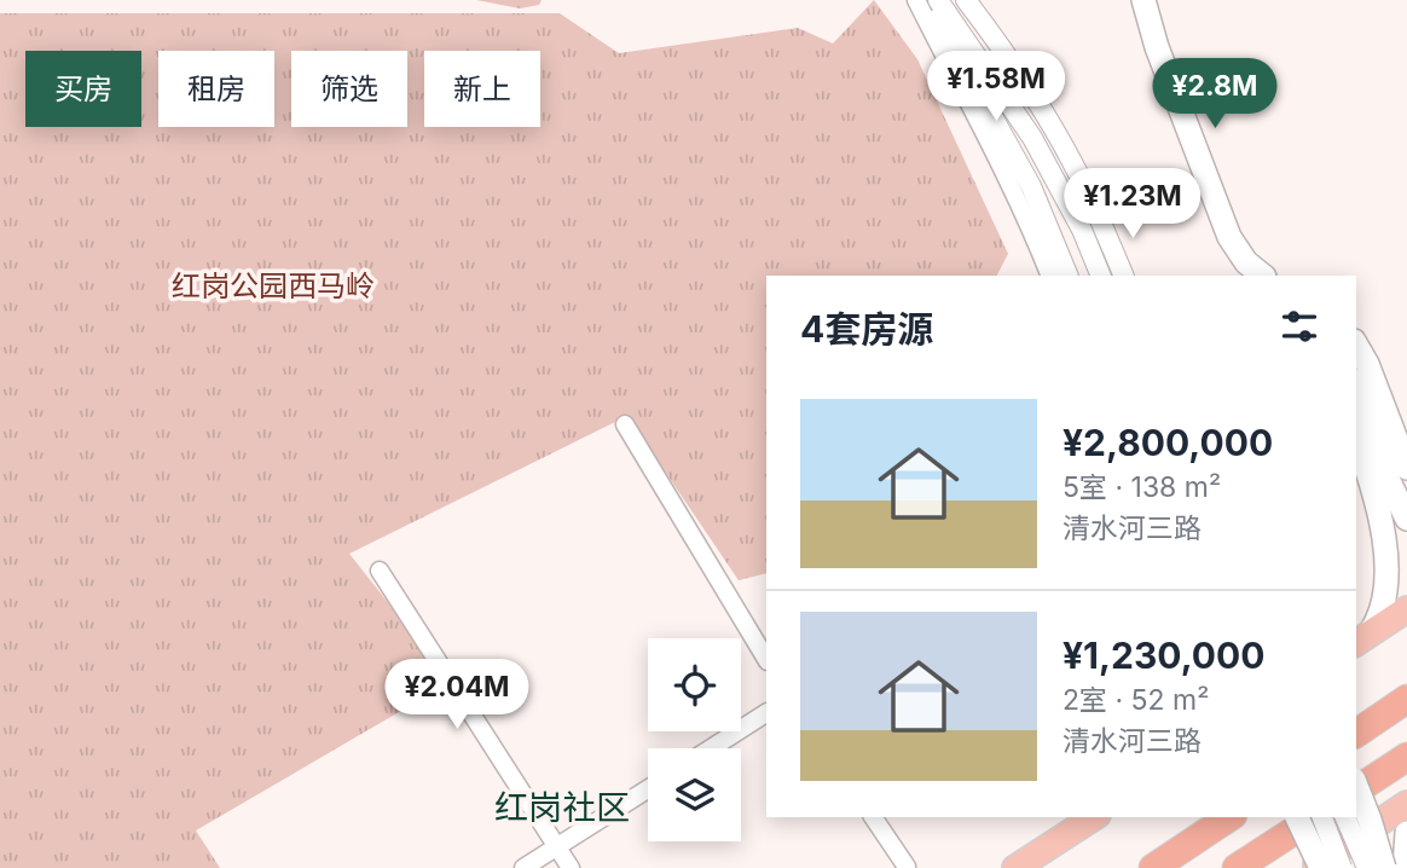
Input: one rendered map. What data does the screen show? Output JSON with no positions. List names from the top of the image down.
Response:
{
  "districts": ["红岗社区"],
  "parks": ["红岗公园西马岭"],
  "page": {
    "price": [
      "¥1.58M",
      "¥2.8M",
      "¥1.23M",
      "¥2.04M"
    ],
    "chip": [
      "买房",
      "租房",
      "筛选",
      "新上"
    ],
    "heading": "4套房源",
    "list": [
      {
        "name": "¥2,800,000",
        "note": "5室 · 138 m² · 清水河三路"
      },
      {
        "name": "¥1,230,000",
        "note": "2室 · 52 m² · 清水河三路"
      }
    ]
  }
}
